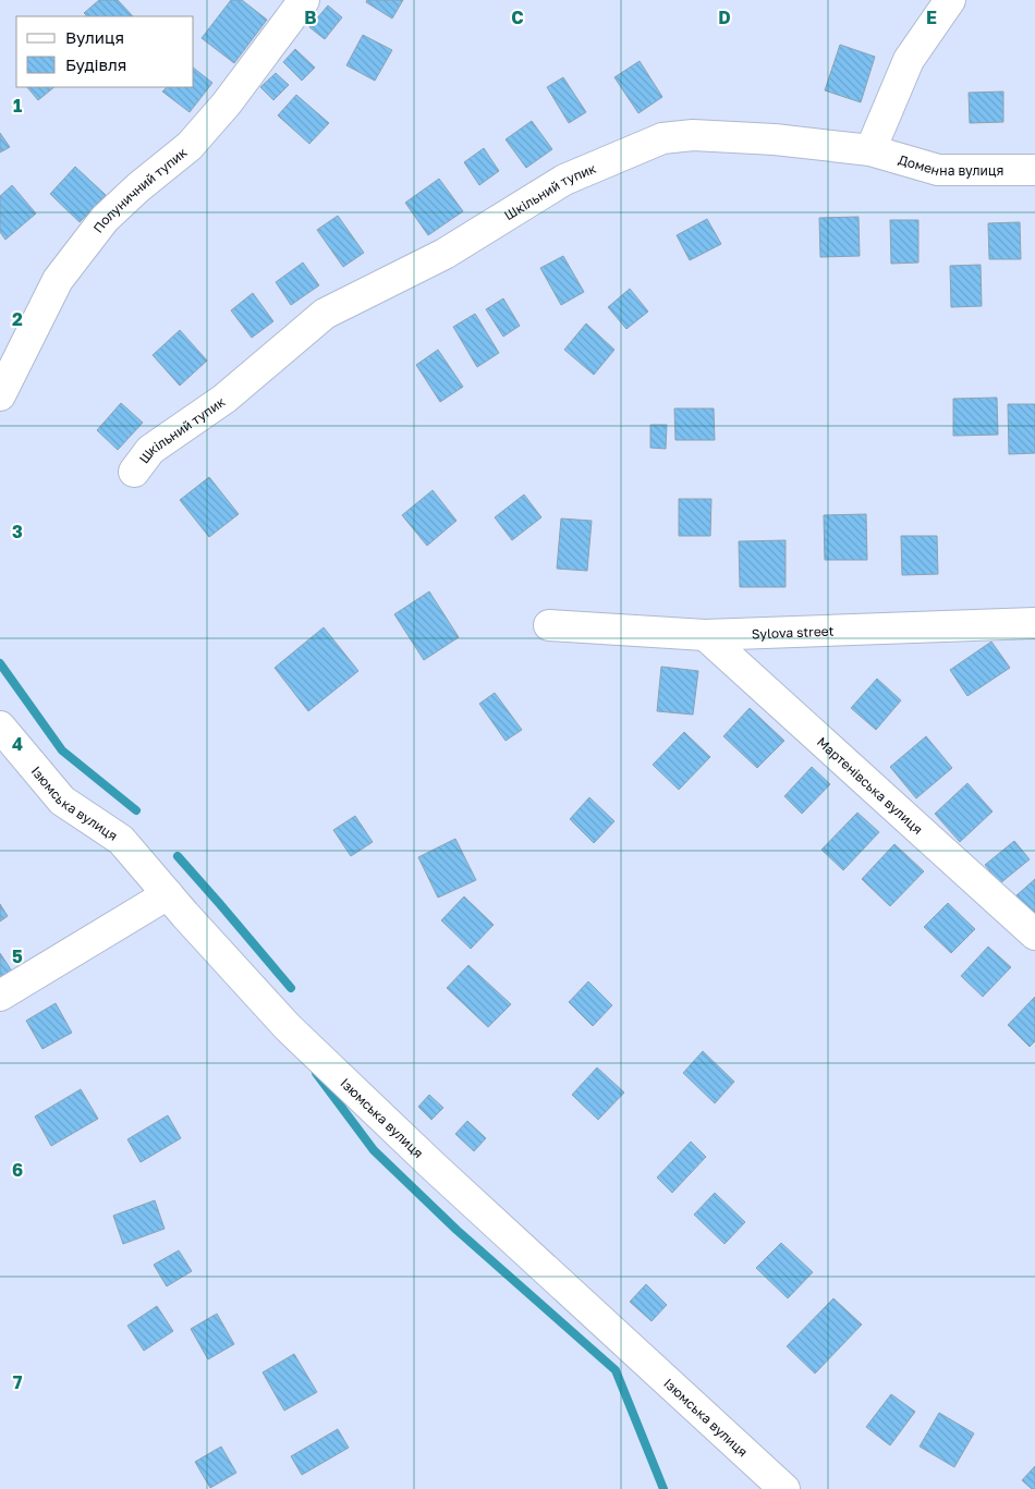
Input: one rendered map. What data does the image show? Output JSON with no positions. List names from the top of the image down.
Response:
{
  "streets": {
    "street": [
      "Доменна вулиця",
      "Полуничний тупик",
      "Шкільний тупик",
      "Sylova street",
      "Мартенівська вулиця",
      "Ізюмська вулиця"
    ]
  },
  "crossings": [
    ["Доменна вулиця", "Шкільний тупик"],
    ["Sylova street", "Мартенівська вулиця"]
  ],
  "legend": ["Вулиця", "Будівля"],
  "grid": {
    "columns": [
      "B",
      "C",
      "D",
      "E"
    ],
    "rows": [
      "1",
      "2",
      "3",
      "4",
      "5",
      "6",
      "7"
    ]
  }
}
